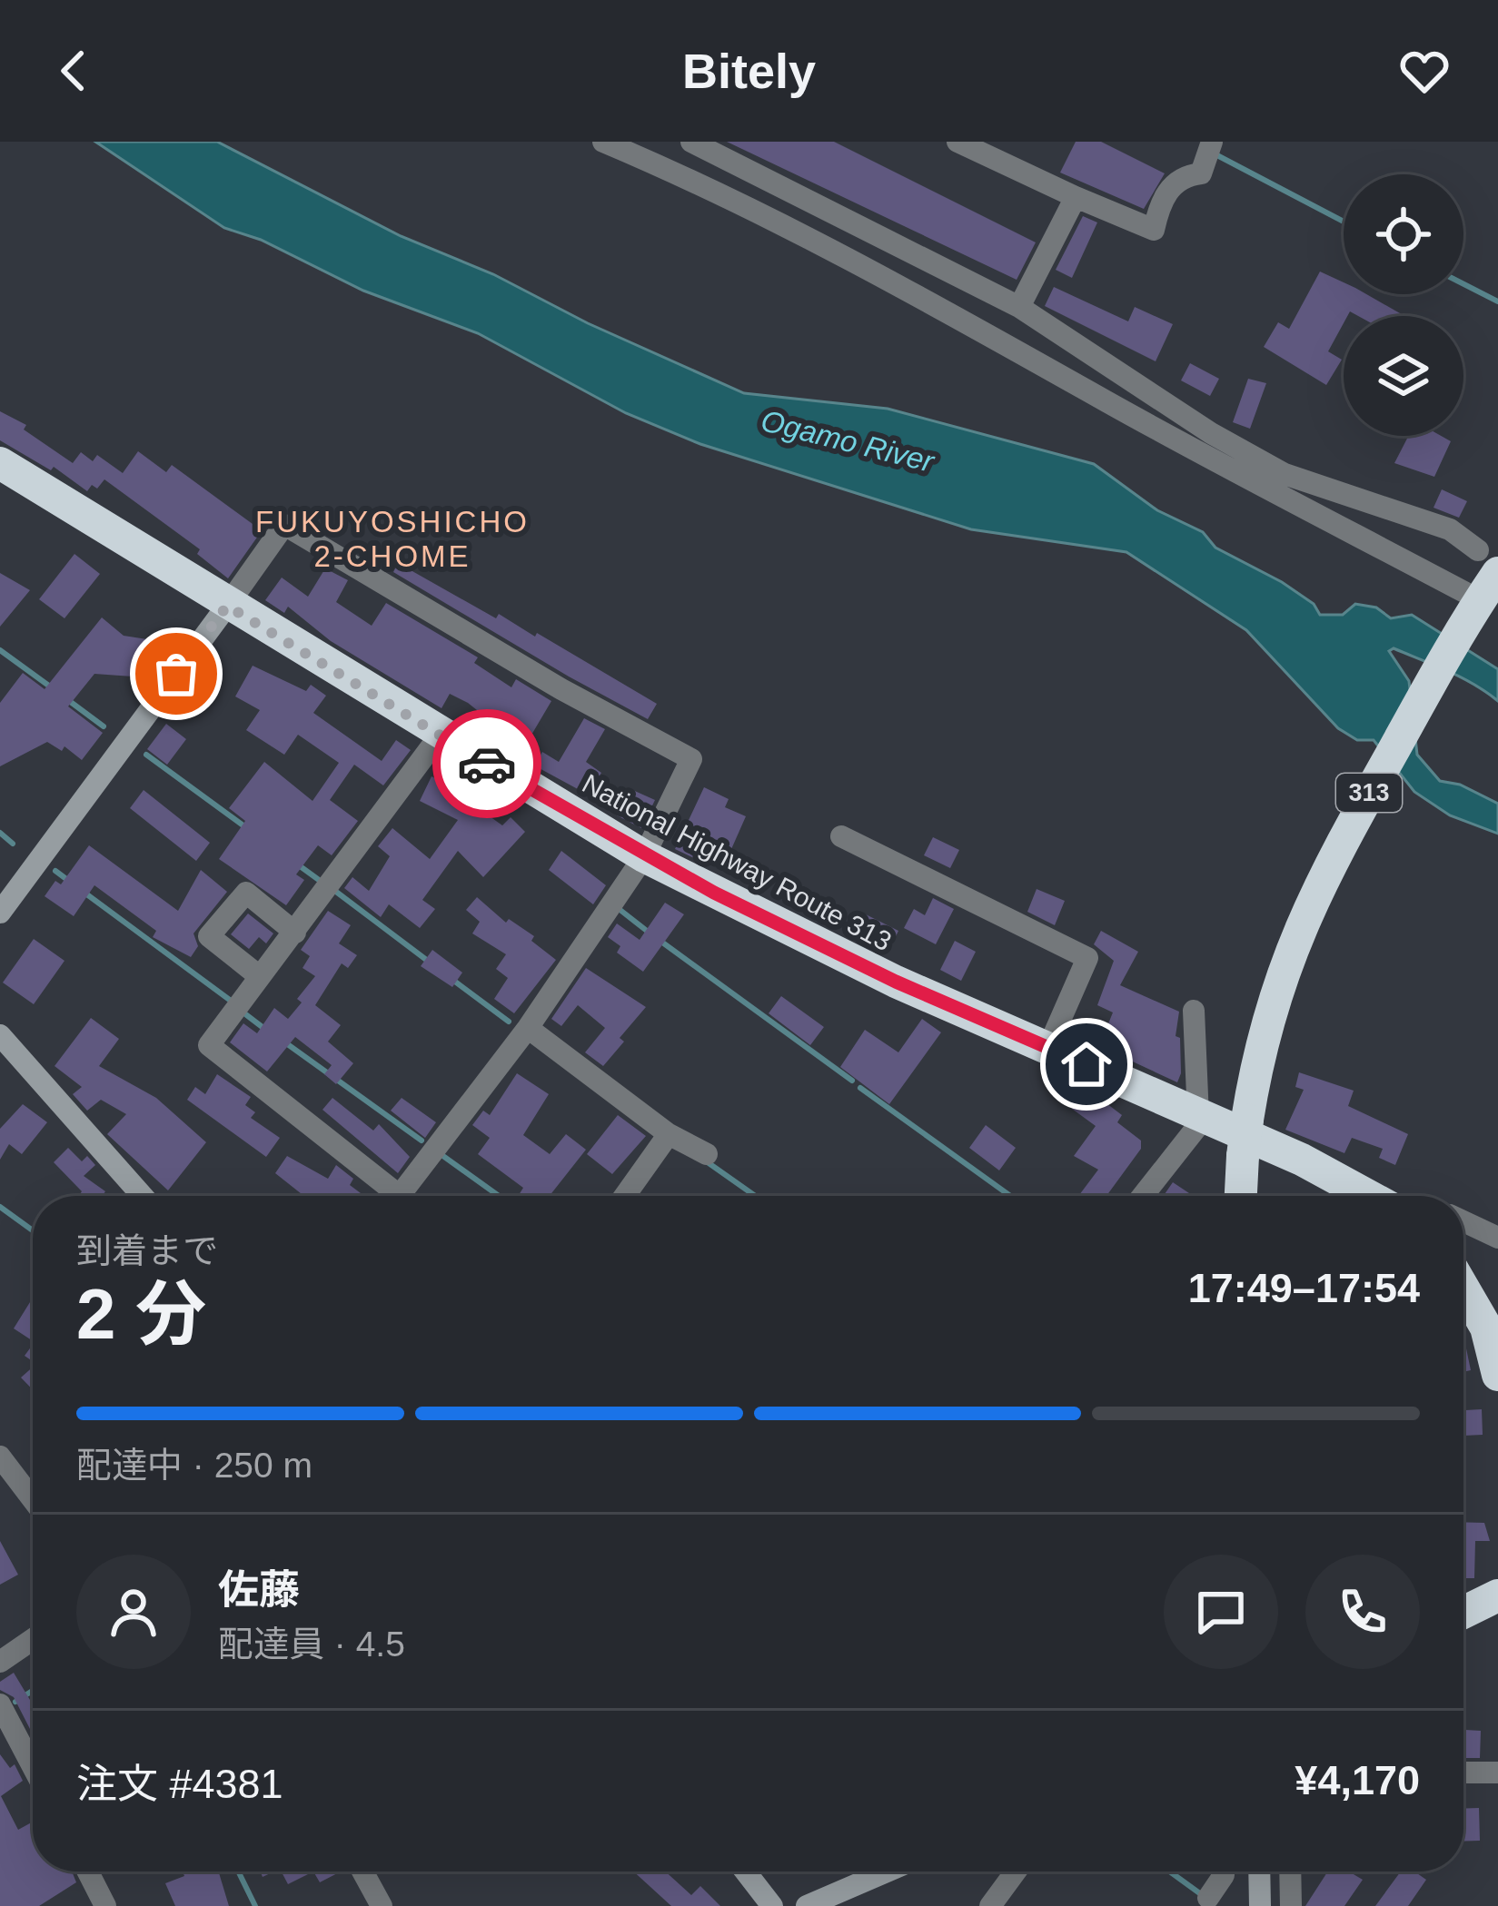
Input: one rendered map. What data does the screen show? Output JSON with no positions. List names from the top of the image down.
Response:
{
  "streets": {
    "highway": ["313", "National Highway Route 313"]
  },
  "districts": ["FUKUYOSHICHO 2-CHOME"],
  "water": ["Ogamo River"],
  "page": {
    "header": "Bitely",
    "heading": ["2 分", "到着まで", "17:49–17:54"],
    "panel": [
      "佐藤",
      "配達員 · 4.5",
      "注文 #4381",
      "¥4,170"
    ],
    "bar": "配達中 · 250 m"
  }
}
